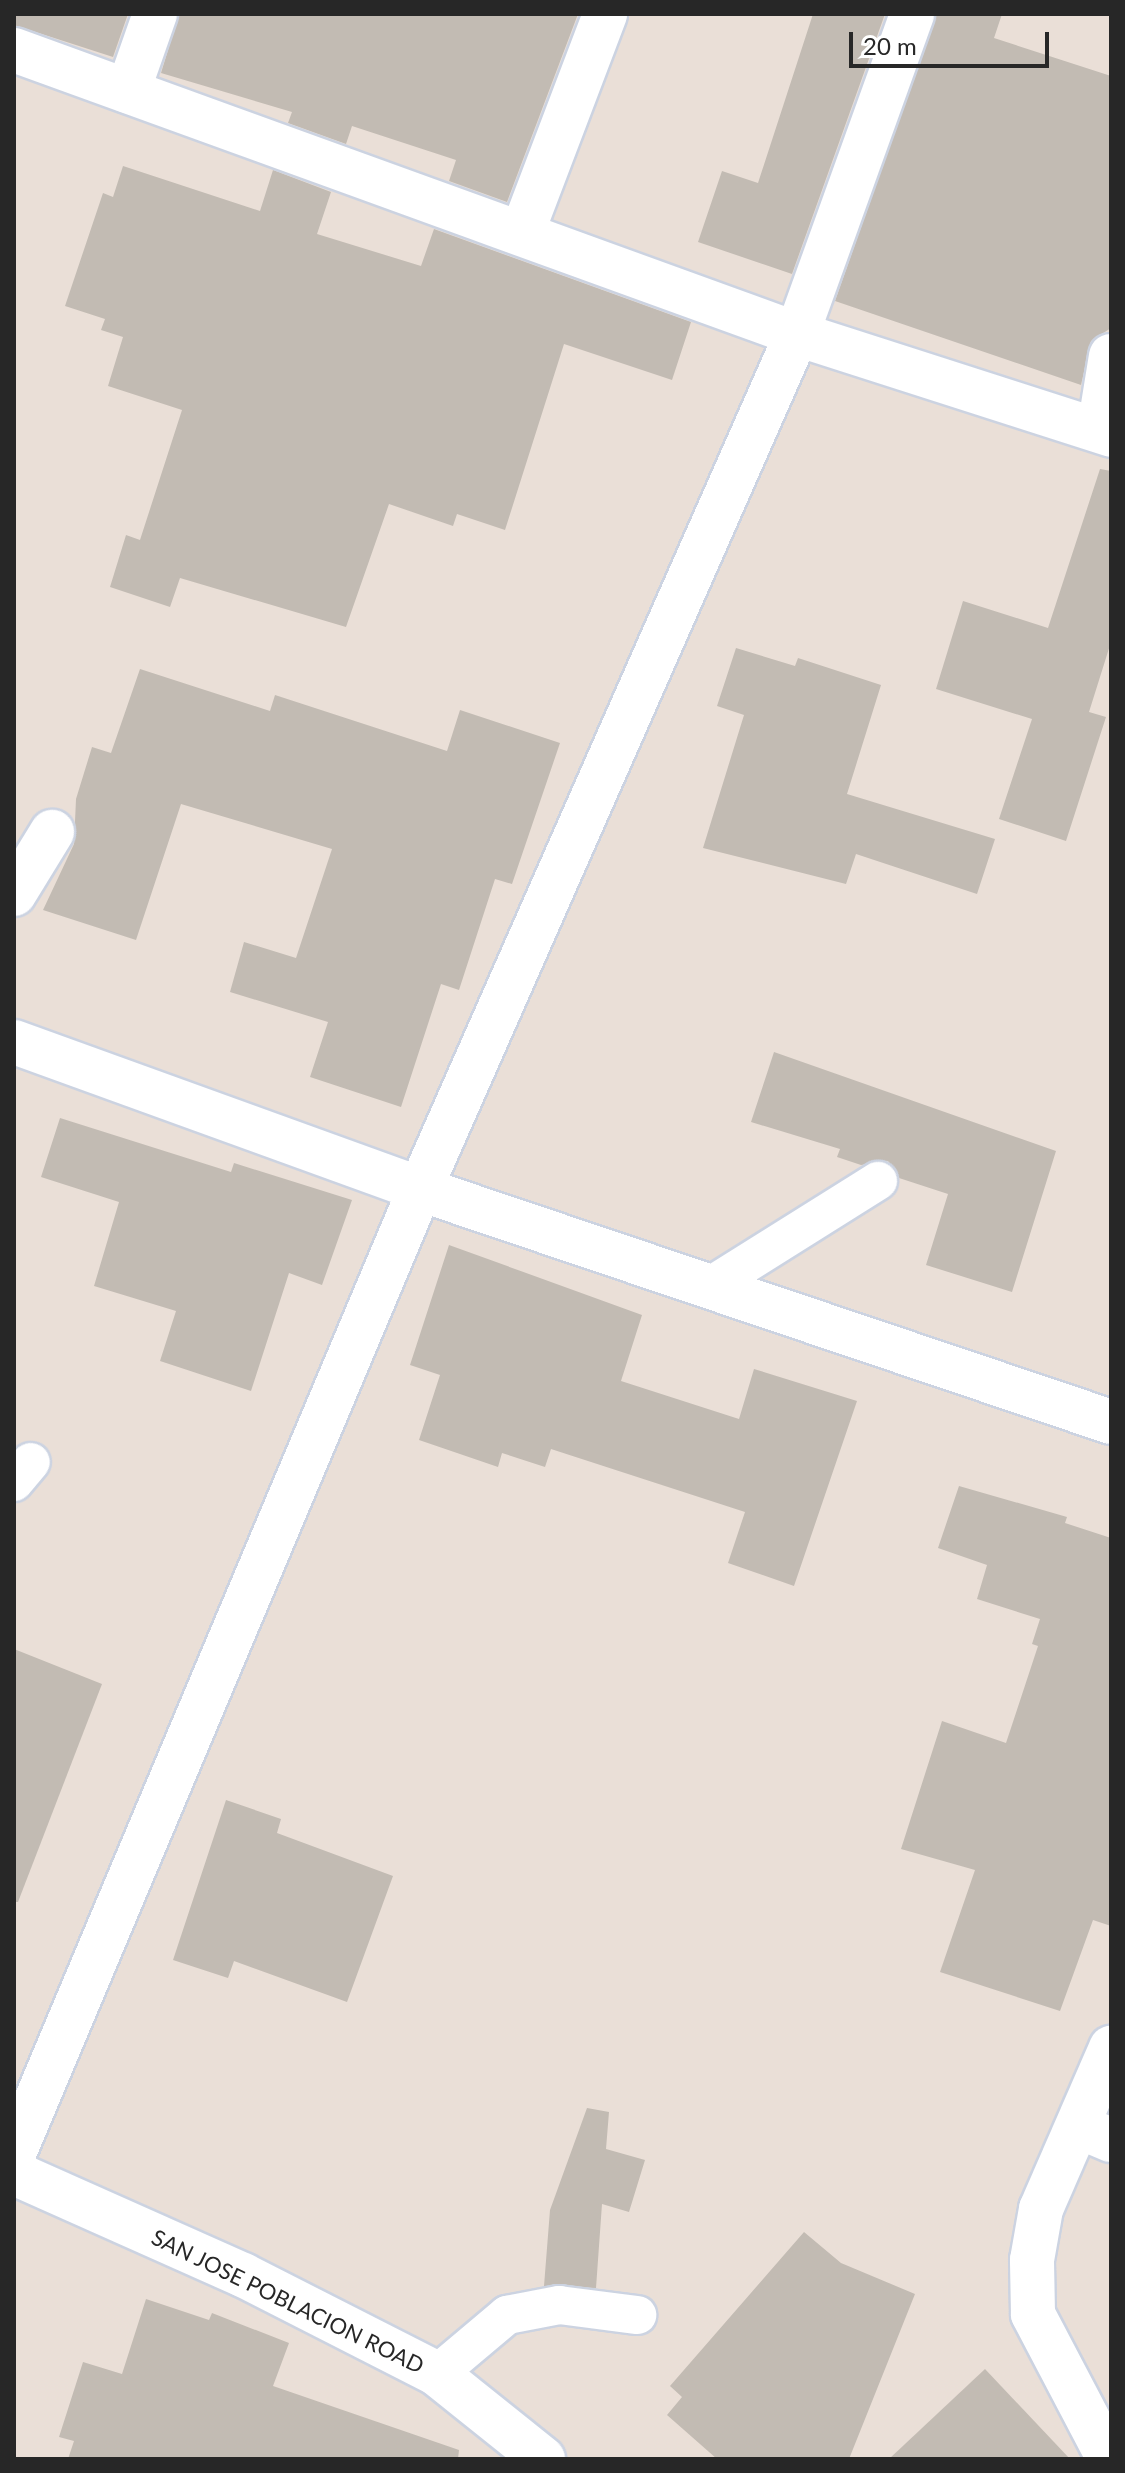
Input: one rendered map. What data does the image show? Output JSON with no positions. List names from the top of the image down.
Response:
{
  "streets": {
    "street": ["SAN JOSE POBLACION ROAD"]
  },
  "scale_bar": "20 m"
}
